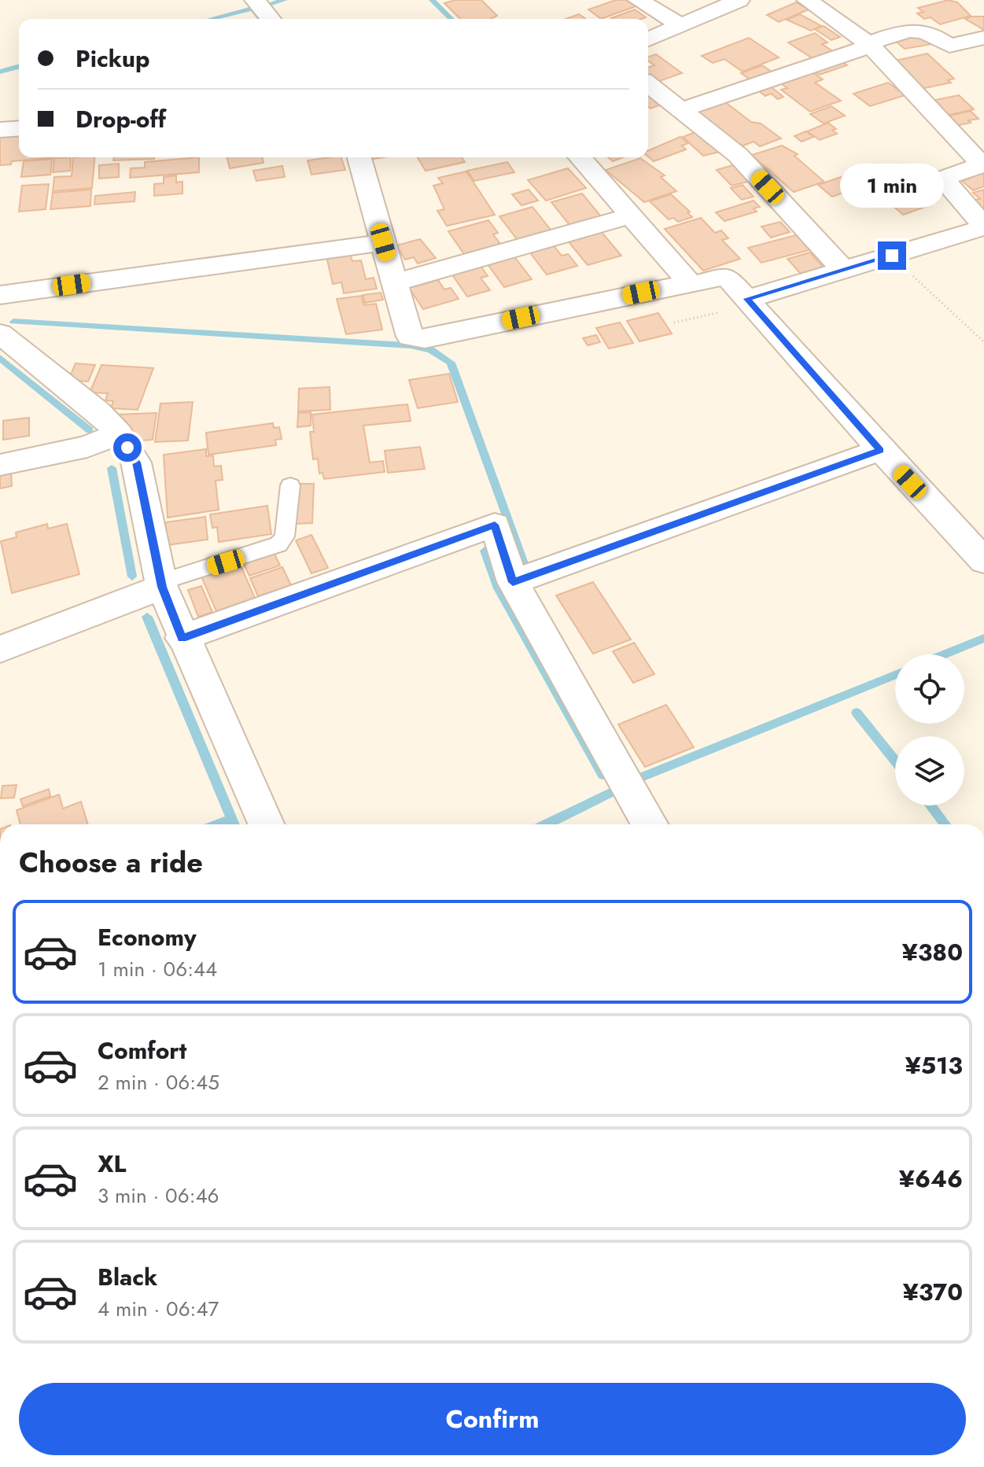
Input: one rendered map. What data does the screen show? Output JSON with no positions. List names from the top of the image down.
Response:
{
  "page": {
    "banner": ["Pickup", "Drop-off"],
    "bubble": "1 min",
    "heading": "Choose a ride",
    "list": [
      {
        "name": "Economy",
        "note": "1 min · 06:44",
        "value": "¥380"
      },
      {
        "name": "Comfort",
        "note": "2 min · 06:45",
        "value": "¥513"
      },
      {
        "name": "XL",
        "note": "3 min · 06:46",
        "value": "¥646"
      },
      {
        "name": "Black",
        "note": "4 min · 06:47",
        "value": "¥370"
      }
    ],
    "buttons": "Confirm"
  }
}
